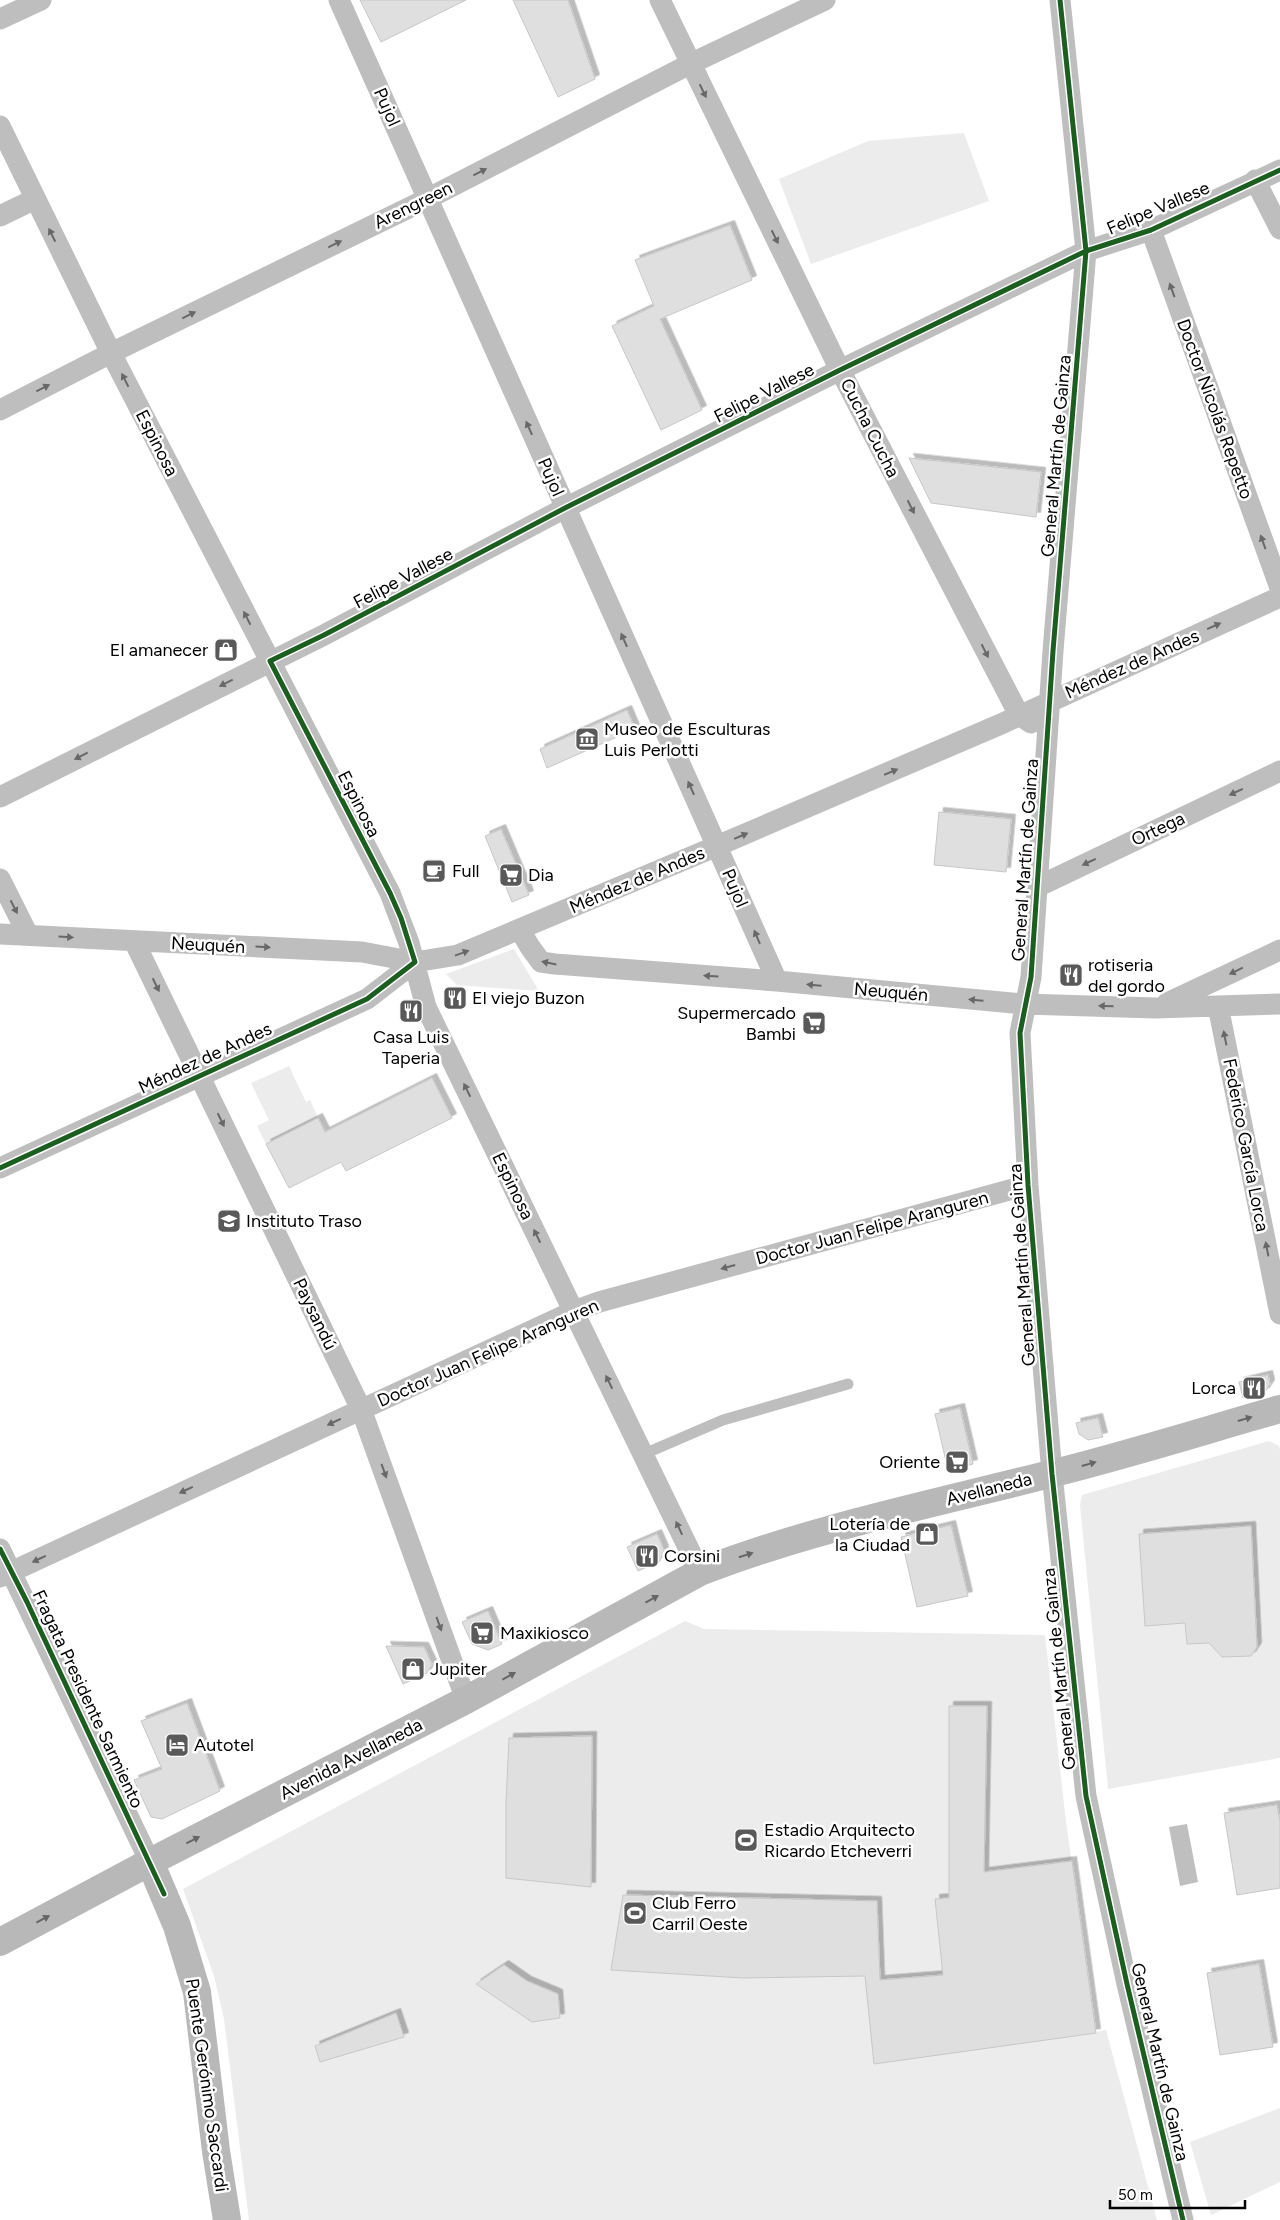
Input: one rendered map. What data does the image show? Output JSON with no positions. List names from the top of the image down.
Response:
{
  "streets": {
    "street": [
      "Pujol",
      "Arengreen",
      "Felipe Vallese",
      "Doctor Nicolás Repetto",
      "Cucha Cucha",
      "Espinosa",
      "General Martín de Gainza",
      "Méndez de Andes",
      "Ortega",
      "Neuquén",
      "Federico García Lorca",
      "Doctor Juan Felipe Aranguren",
      "Paysandú",
      "Avellaneda",
      "Fragata Presidente Sarmiento",
      "Avenida Avellaneda",
      "Puente Gerónimo Saccardi"
    ]
  },
  "crossings": [
    ["Pujol", "Arengreen"],
    ["Pujol", "Felipe Vallese"],
    ["Pujol", "Méndez de Andes"],
    ["Pujol", "Neuquén"],
    ["Arengreen", "Cucha Cucha"],
    ["Arengreen", "Espinosa"],
    ["Felipe Vallese", "Doctor Nicolás Repetto"],
    ["Felipe Vallese", "Cucha Cucha"],
    ["Felipe Vallese", "Espinosa"],
    ["Felipe Vallese", "General Martín de Gainza"],
    ["Cucha Cucha", "General Martín de Gainza"],
    ["Cucha Cucha", "Méndez de Andes"],
    ["Espinosa", "Méndez de Andes"],
    ["Espinosa", "Neuquén"],
    ["Espinosa", "Doctor Juan Felipe Aranguren"],
    ["Espinosa", "Avellaneda"],
    ["Espinosa", "Avenida Avellaneda"],
    ["General Martín de Gainza", "Méndez de Andes"],
    ["General Martín de Gainza", "Ortega"],
    ["General Martín de Gainza", "Neuquén"],
    ["General Martín de Gainza", "Doctor Juan Felipe Aranguren"],
    ["General Martín de Gainza", "Avellaneda"],
    ["Méndez de Andes", "Neuquén"],
    ["Méndez de Andes", "Paysandú"],
    ["Neuquén", "Federico García Lorca"],
    ["Neuquén", "Paysandú"],
    ["Doctor Juan Felipe Aranguren", "Paysandú"],
    ["Doctor Juan Felipe Aranguren", "Fragata Presidente Sarmiento"],
    ["Paysandú", "Avenida Avellaneda"],
    ["Avellaneda", "Avenida Avellaneda"],
    ["Fragata Presidente Sarmiento", "Avenida Avellaneda"],
    ["Fragata Presidente Sarmiento", "Puente Gerónimo Saccardi"],
    ["Avenida Avellaneda", "Puente Gerónimo Saccardi"]
  ],
  "one_way": [
    "Pujol",
    "Arengreen",
    "Doctor Nicolás Repetto",
    "Cucha Cucha",
    "Espinosa",
    "Méndez de Andes",
    "Federico García Lorca",
    "Doctor Juan Felipe Aranguren",
    "Paysandú",
    "Avellaneda",
    "Avenida Avellaneda"
  ],
  "places": {
    "shop": ["El amanecer", "Lotería de la Ciudad", "Jupiter"],
    "museum": ["Museo de Esculturas Luis Perlotti"],
    "cafe": ["Full"],
    "supermarket": [
      "Dia",
      "Supermercado Bambi",
      "Oriente",
      "Maxikiosco"
    ],
    "restaurant": [
      "rotiseria del gordo",
      "El viejo Buzon",
      "Casa Luis Taperia",
      "Lorca",
      "Corsini"
    ],
    "school or university": ["Instituto Traso"],
    "hotel": ["Autotel"],
    "sports": ["Estadio Arquitecto Ricardo Etcheverri", "Club Ferro Carril Oeste"]
  },
  "scale_bar": "50 m"
}
